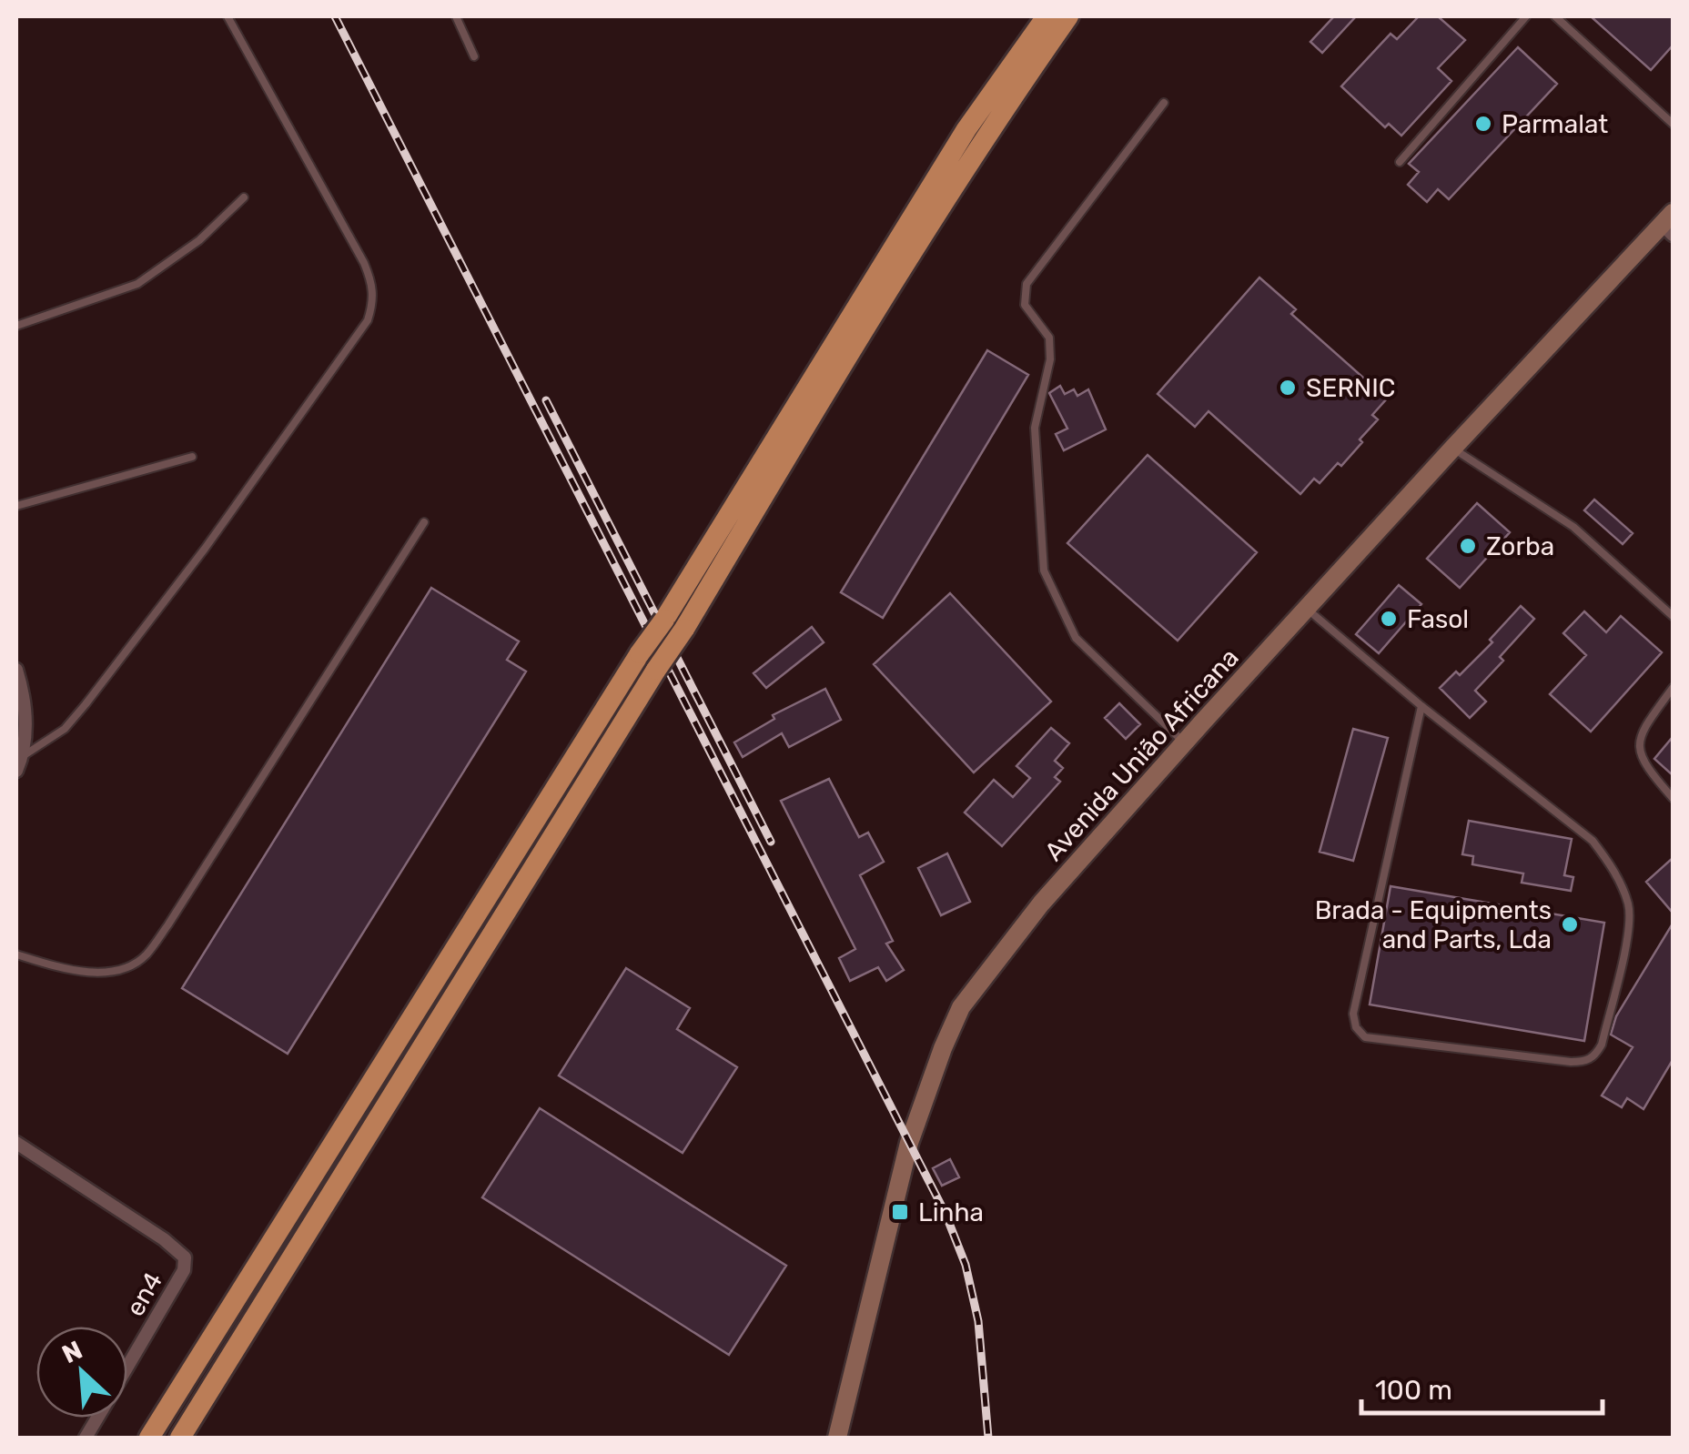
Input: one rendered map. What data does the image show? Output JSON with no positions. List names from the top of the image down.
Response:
{
  "streets": {
    "main road": ["Avenida União Africana"],
    "street": ["en4"]
  },
  "places": {
    "other": [
      "Parmalat",
      "SERNIC",
      "Zorba",
      "Fasol",
      "Brada - Equipments and Parts, Lda"
    ],
    "transit": ["Linha"]
  },
  "scale_bar": "100 m",
  "north": "top left"
}
